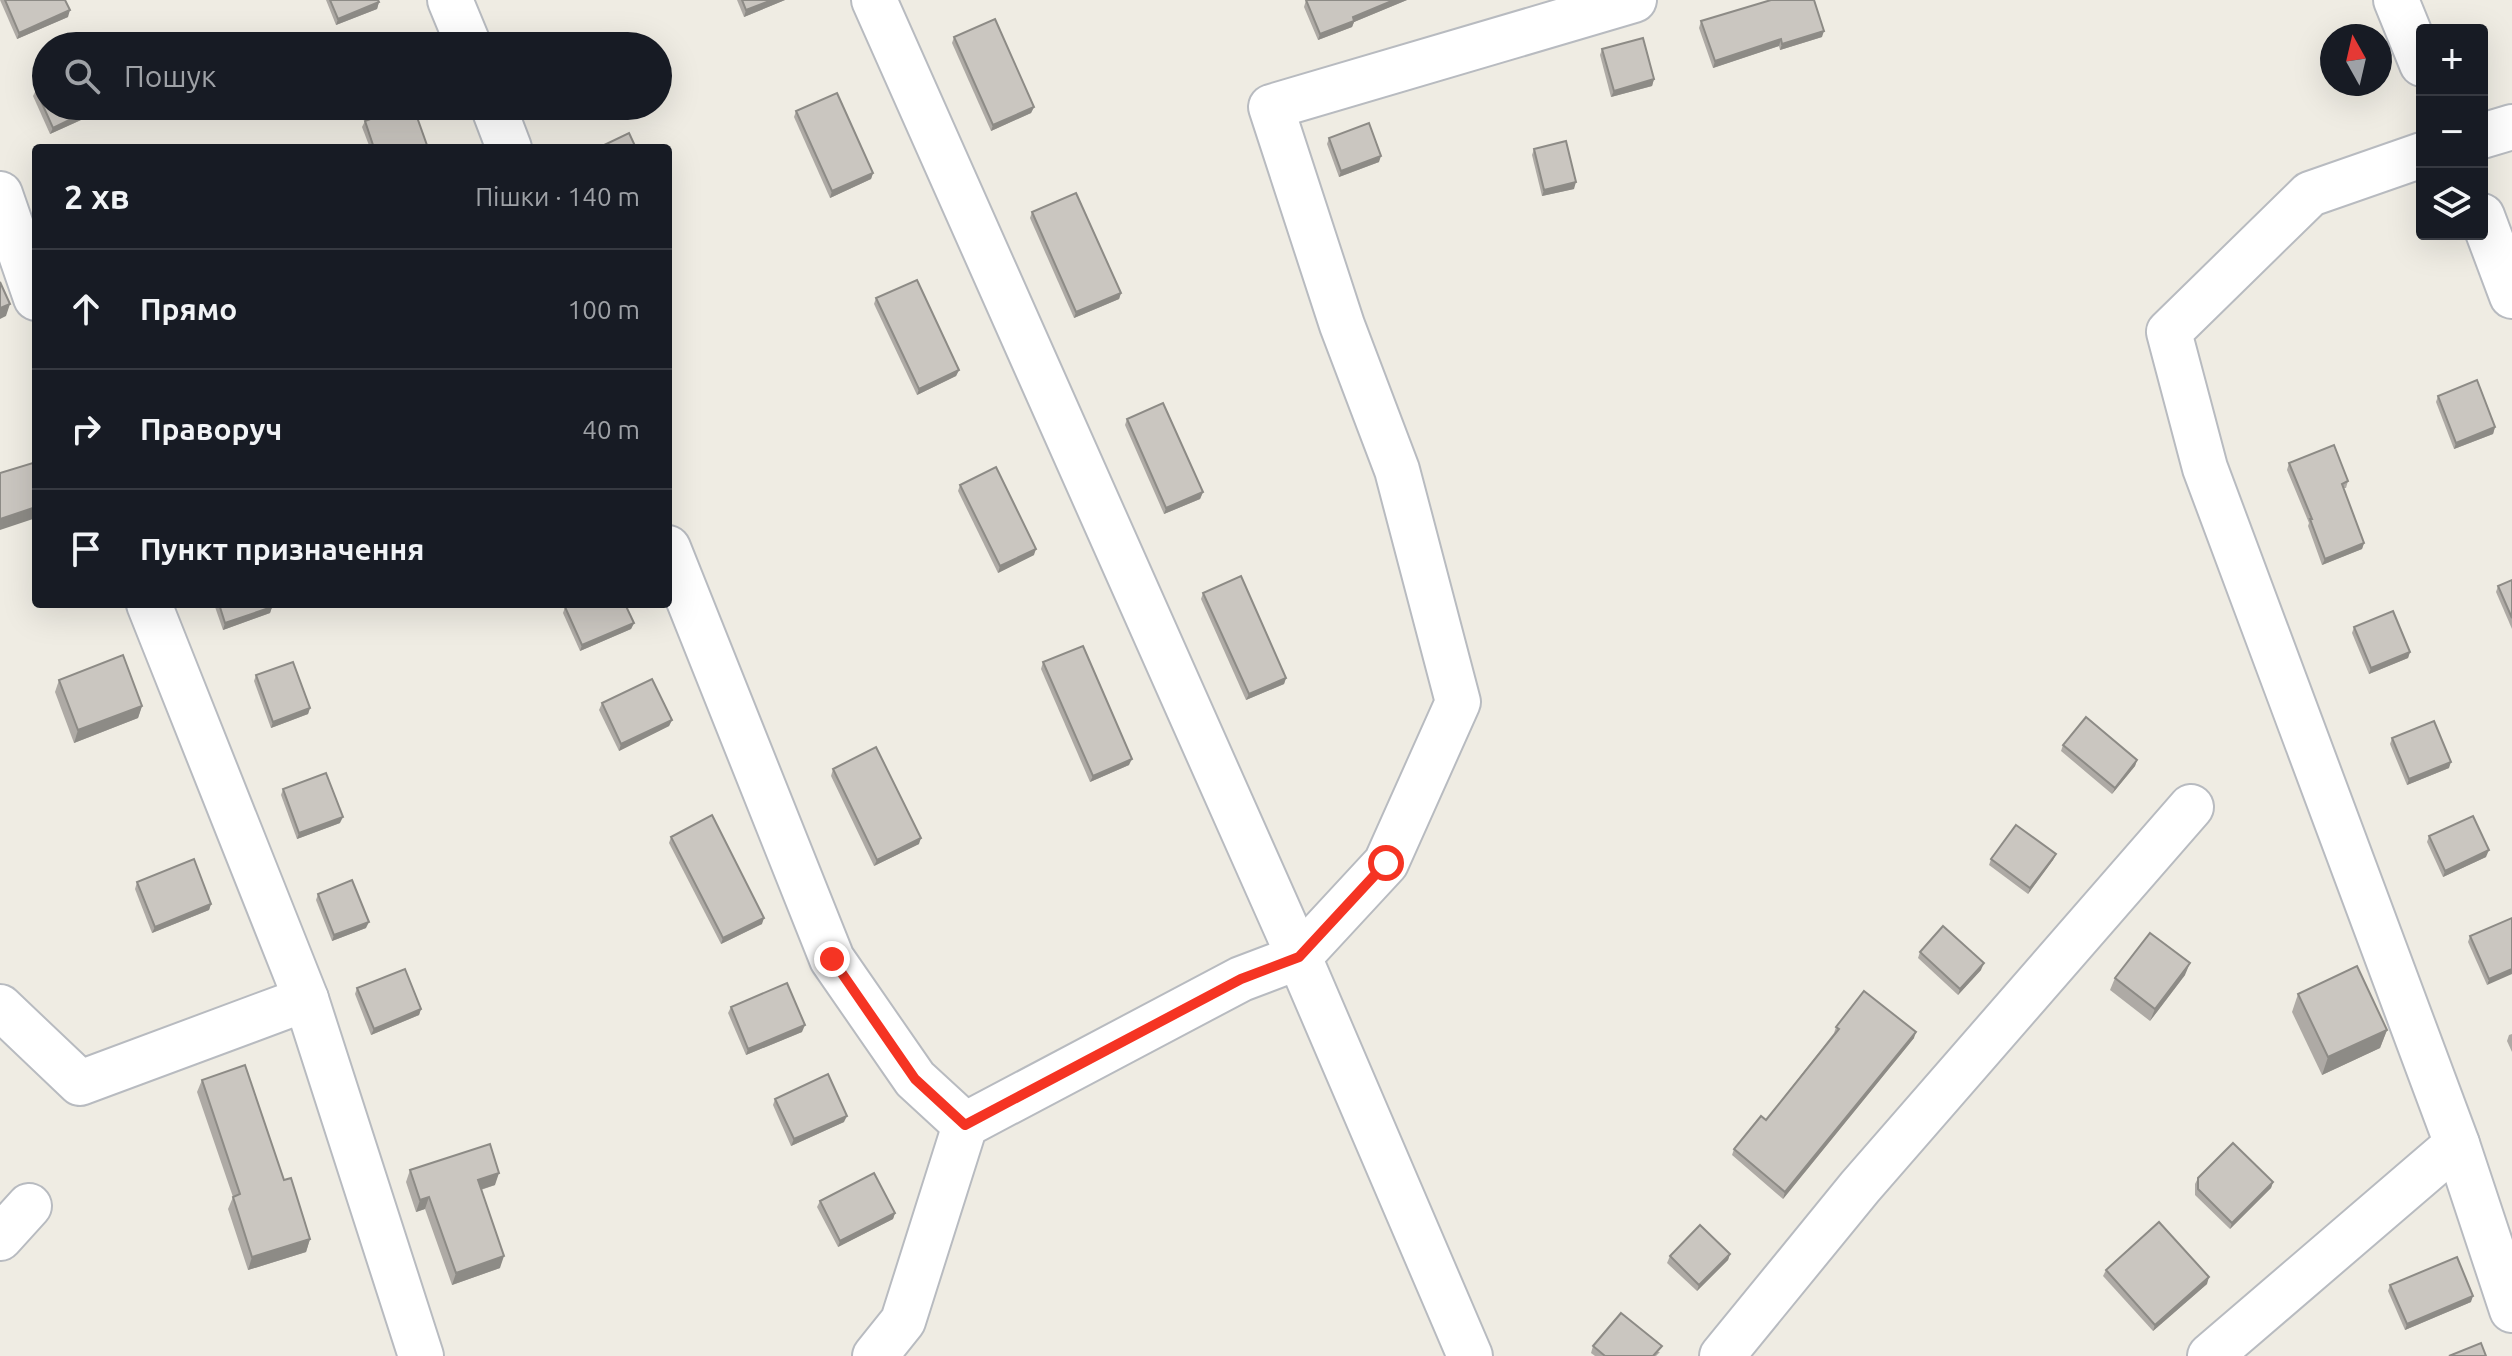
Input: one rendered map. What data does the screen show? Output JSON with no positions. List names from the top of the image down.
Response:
{
  "north": "top",
  "page": {
    "map_buttons": ["+", "−"],
    "search": "Пошук",
    "heading": ["2 хв", "Пішки · 140 m"],
    "list": [
      ["Прямо", "100 m"],
      ["Праворуч", "40 m"],
      "Пункт призначення"
    ]
  }
}
